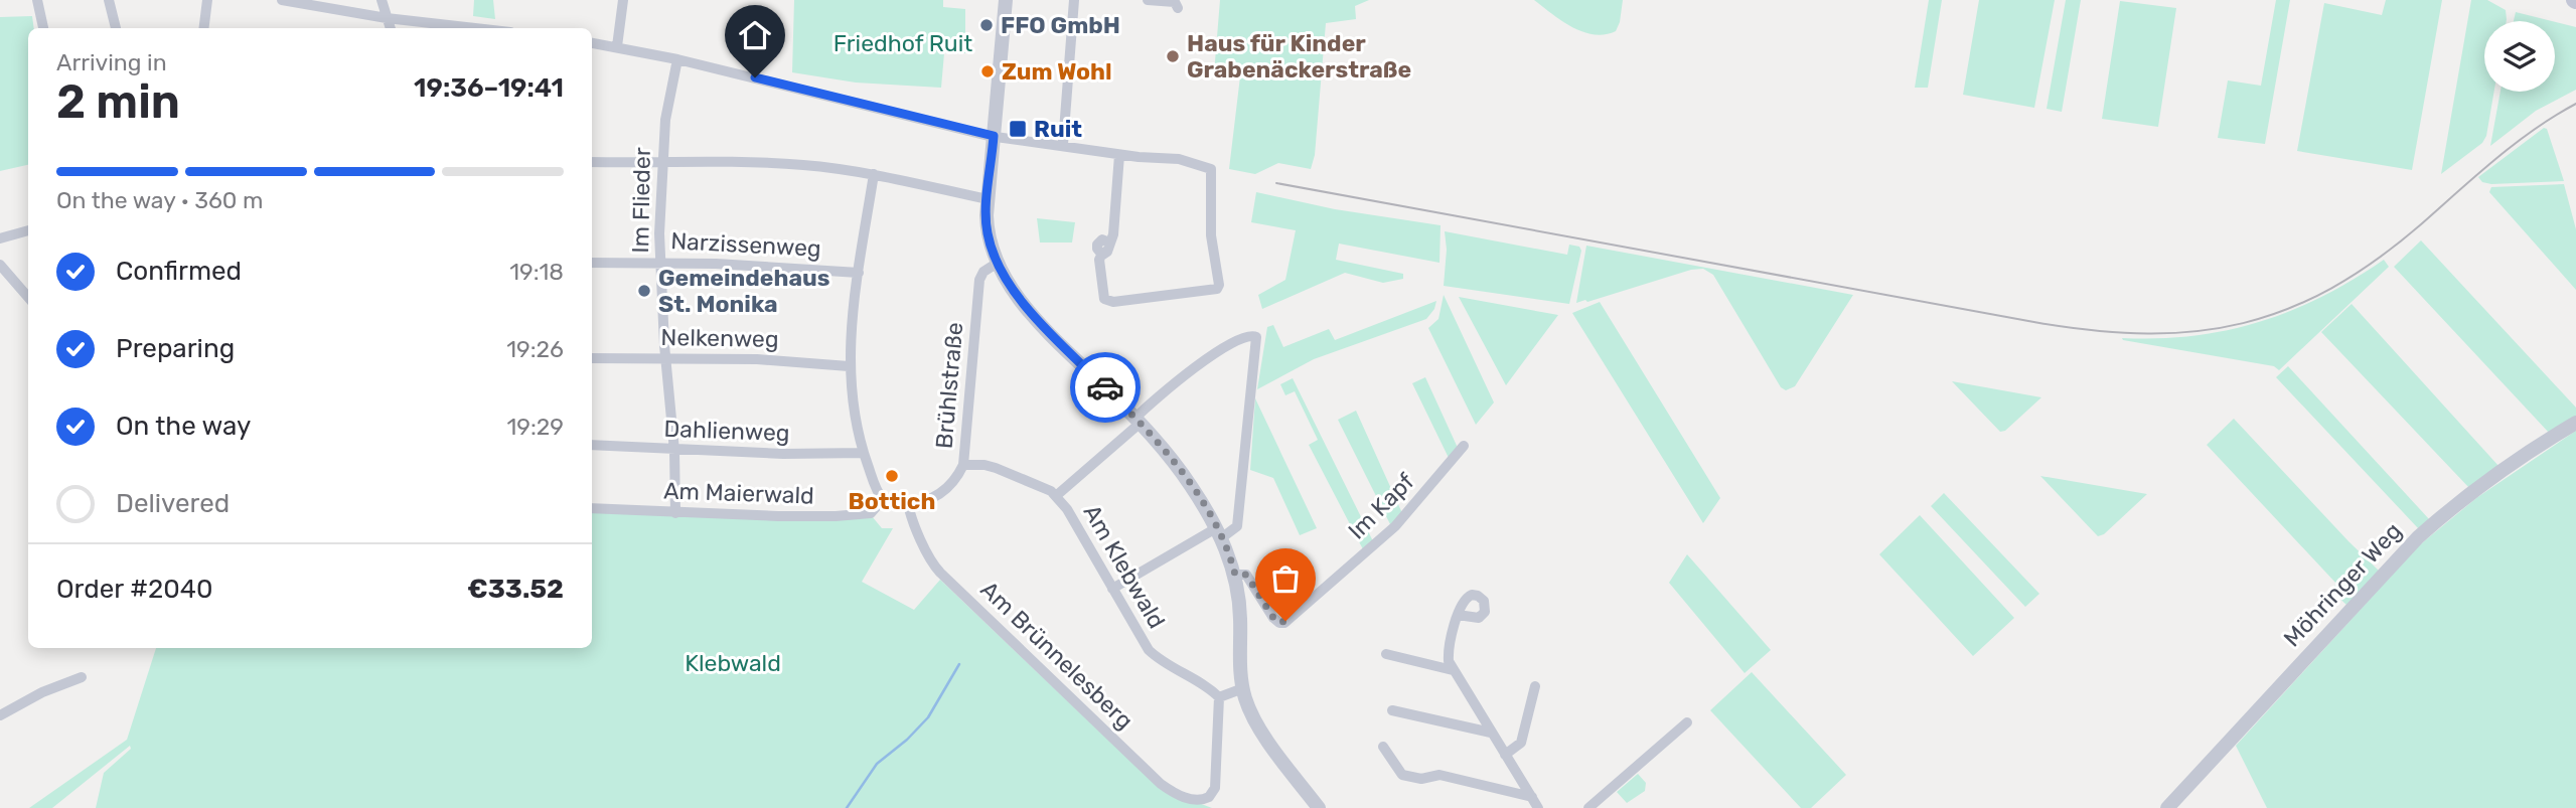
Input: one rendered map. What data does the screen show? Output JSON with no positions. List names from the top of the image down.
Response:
{
  "streets": {
    "street": [
      "Im Flieder",
      "Narzissenweg",
      "Nelkenweg",
      "Brühlstraße",
      "Dahlienweg",
      "Am Maierwald",
      "Im Kapf",
      "Am Klebwald",
      "Möhringer Weg",
      "Am Brünnelesberg"
    ]
  },
  "crossings": [
    ["Im Flieder", "Narzissenweg"],
    ["Im Flieder", "Nelkenweg"],
    ["Im Flieder", "Dahlienweg"],
    ["Im Flieder", "Am Maierwald"],
    ["Brühlstraße", "Am Maierwald"],
    ["Brühlstraße", "Am Klebwald"],
    ["Brühlstraße", "Am Brünnelesberg"]
  ],
  "parks": ["Friedhof Ruit", "Klebwald"],
  "places": {
    "other": [
      "FFO GmbH",
      "Haus für Kinder Grabenäckerstraße",
      "Zum Wohl",
      "Gemeindehaus St. Monika",
      "Bottich"
    ],
    "transit": ["Ruit"]
  },
  "page": {
    "heading": ["2 min", "Arriving in", "19:36–19:41"],
    "panel": ["Order #2040", "€33.52"],
    "bar": "On the way · 360 m",
    "list": [
      ["Confirmed", "19:18"],
      ["Preparing", "19:26"],
      ["On the way", "19:29"],
      "Delivered"
    ]
  }
}
